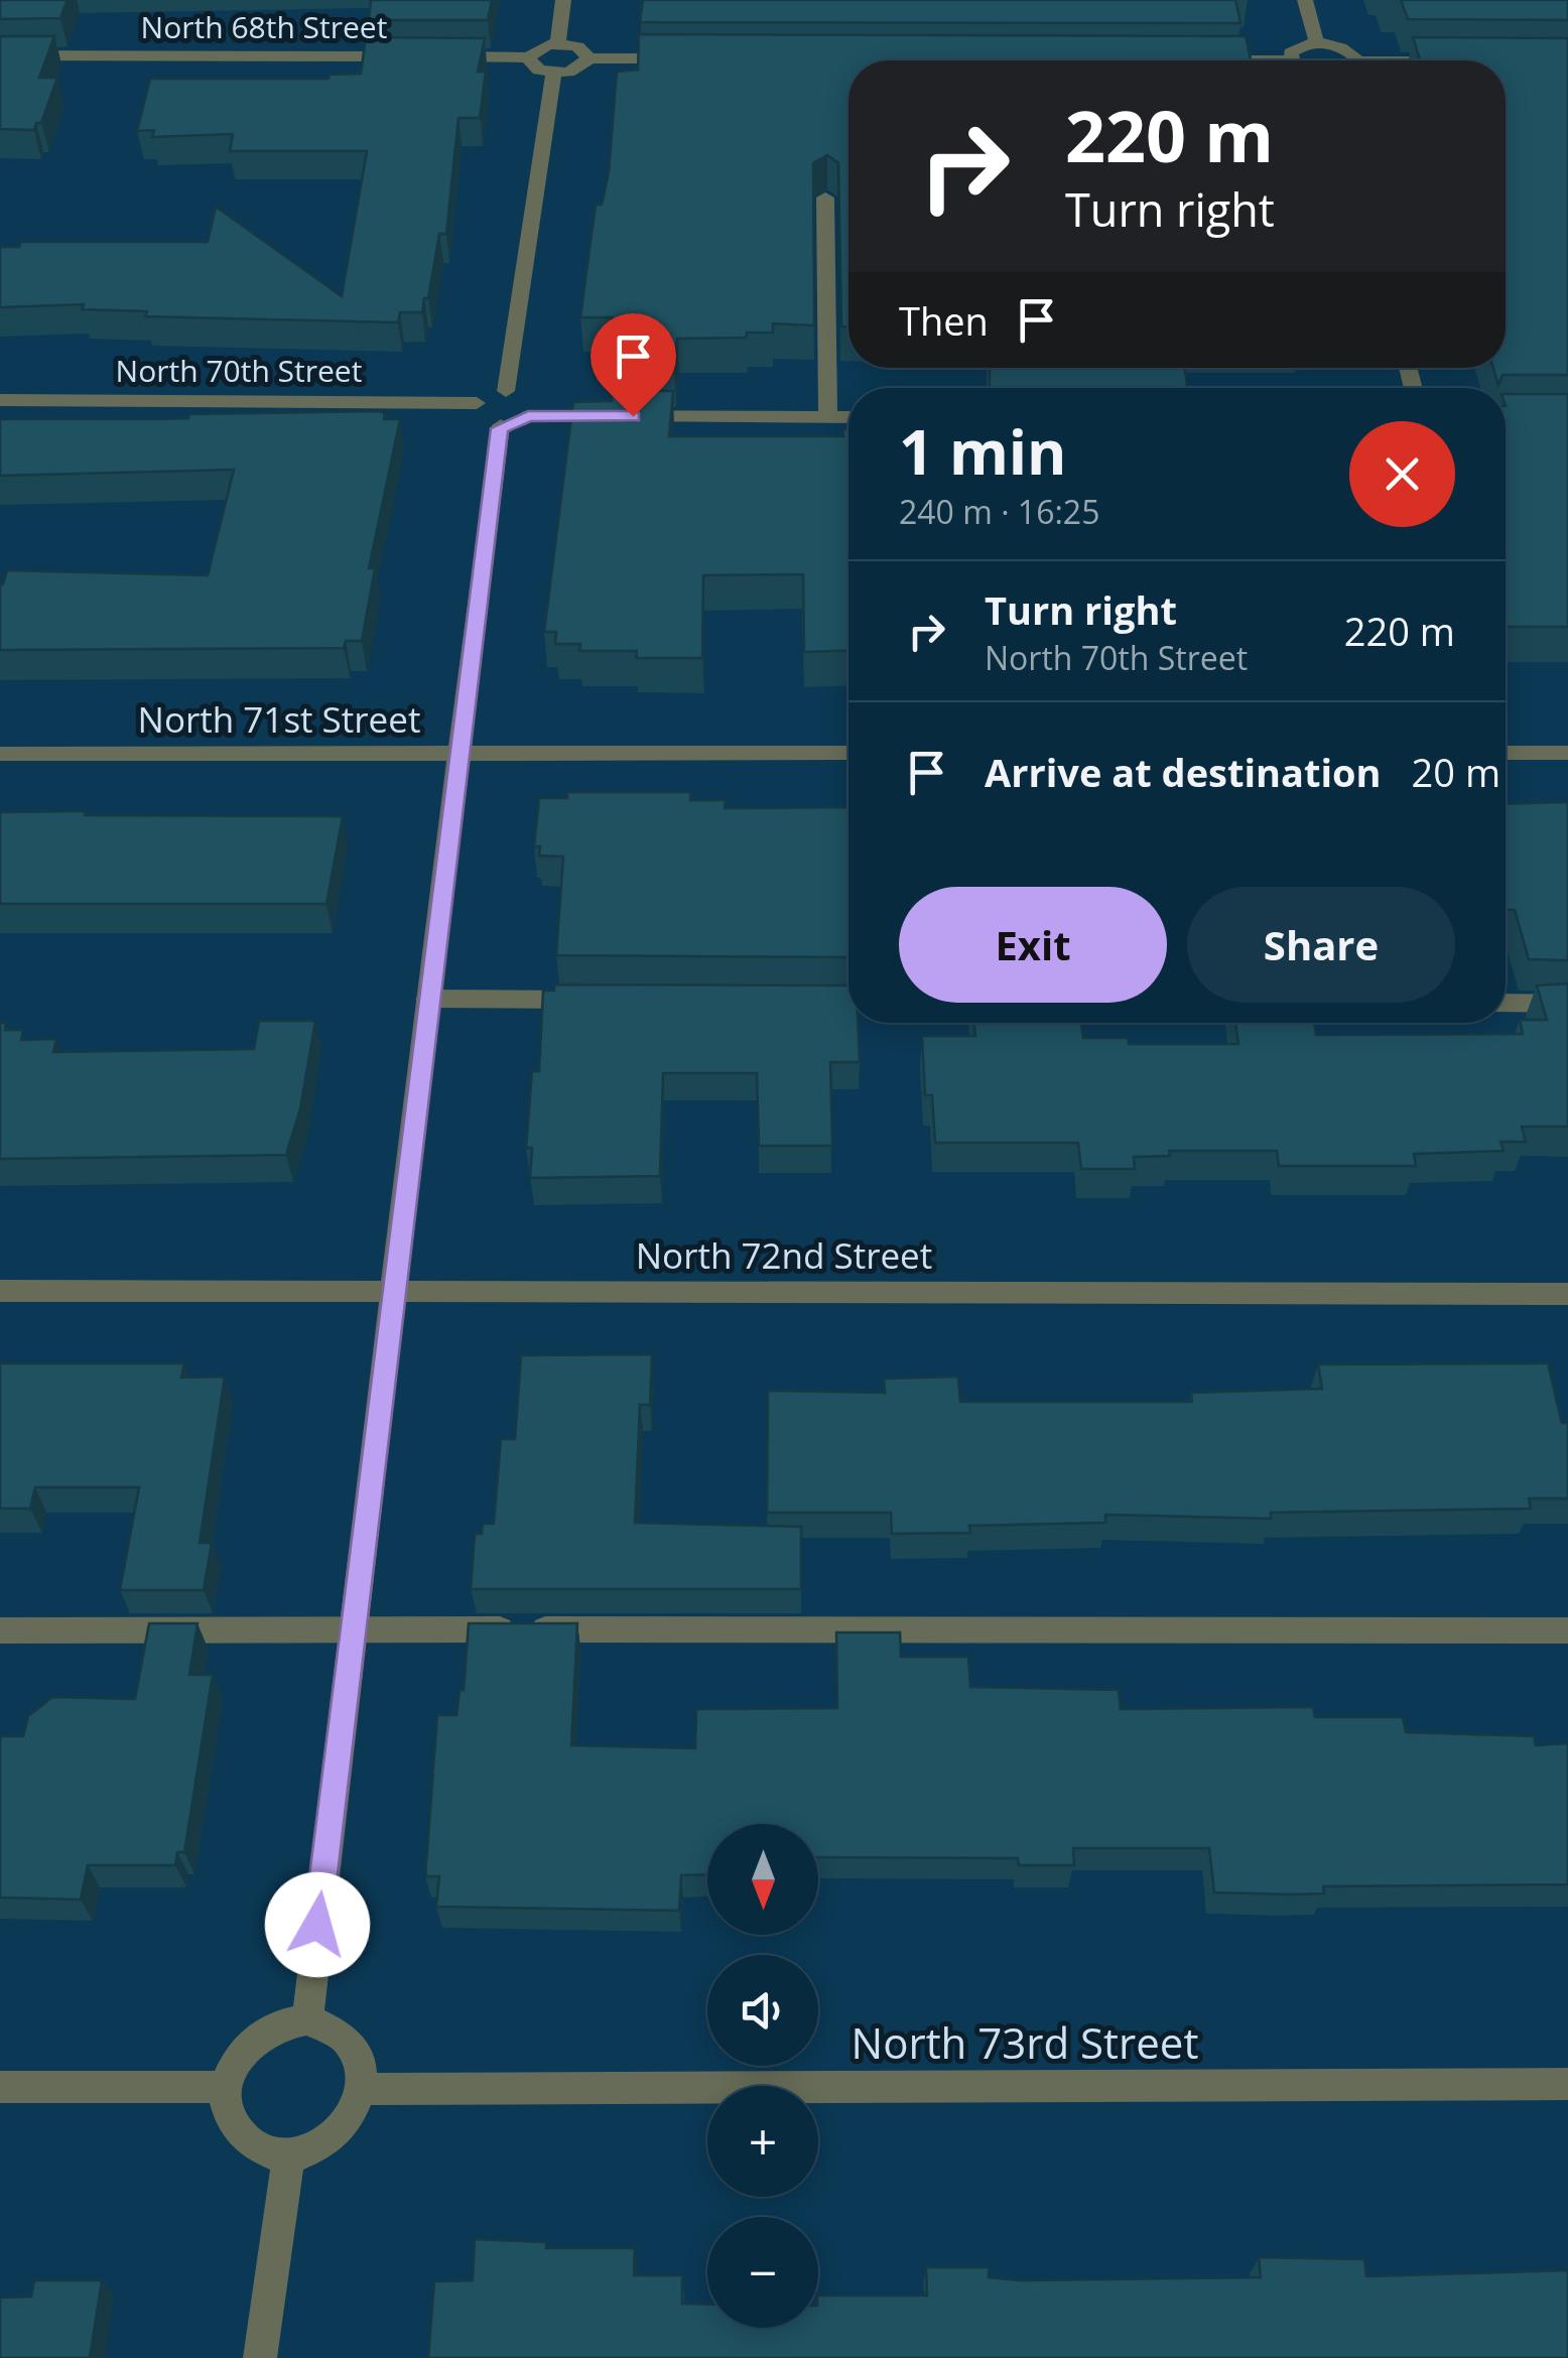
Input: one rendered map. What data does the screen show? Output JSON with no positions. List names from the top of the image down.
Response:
{
  "streets": {
    "street": [
      "North 68th Street",
      "North 70th Street",
      "North 71st Street",
      "North 72nd Street",
      "North 73rd Street"
    ]
  },
  "north": "bottom",
  "page": {
    "turn": ["220 m", "Turn right"],
    "then": "Then",
    "heading": ["1 min", "240 m · 16:25"],
    "list": [
      {
        "name": "Turn right",
        "note": "North 70th Street",
        "value": "220 m"
      },
      {
        "name": "Arrive at destination",
        "value": "20 m"
      }
    ],
    "buttons": ["Exit", "Share"],
    "map_buttons": ["+", "−"]
  }
}
